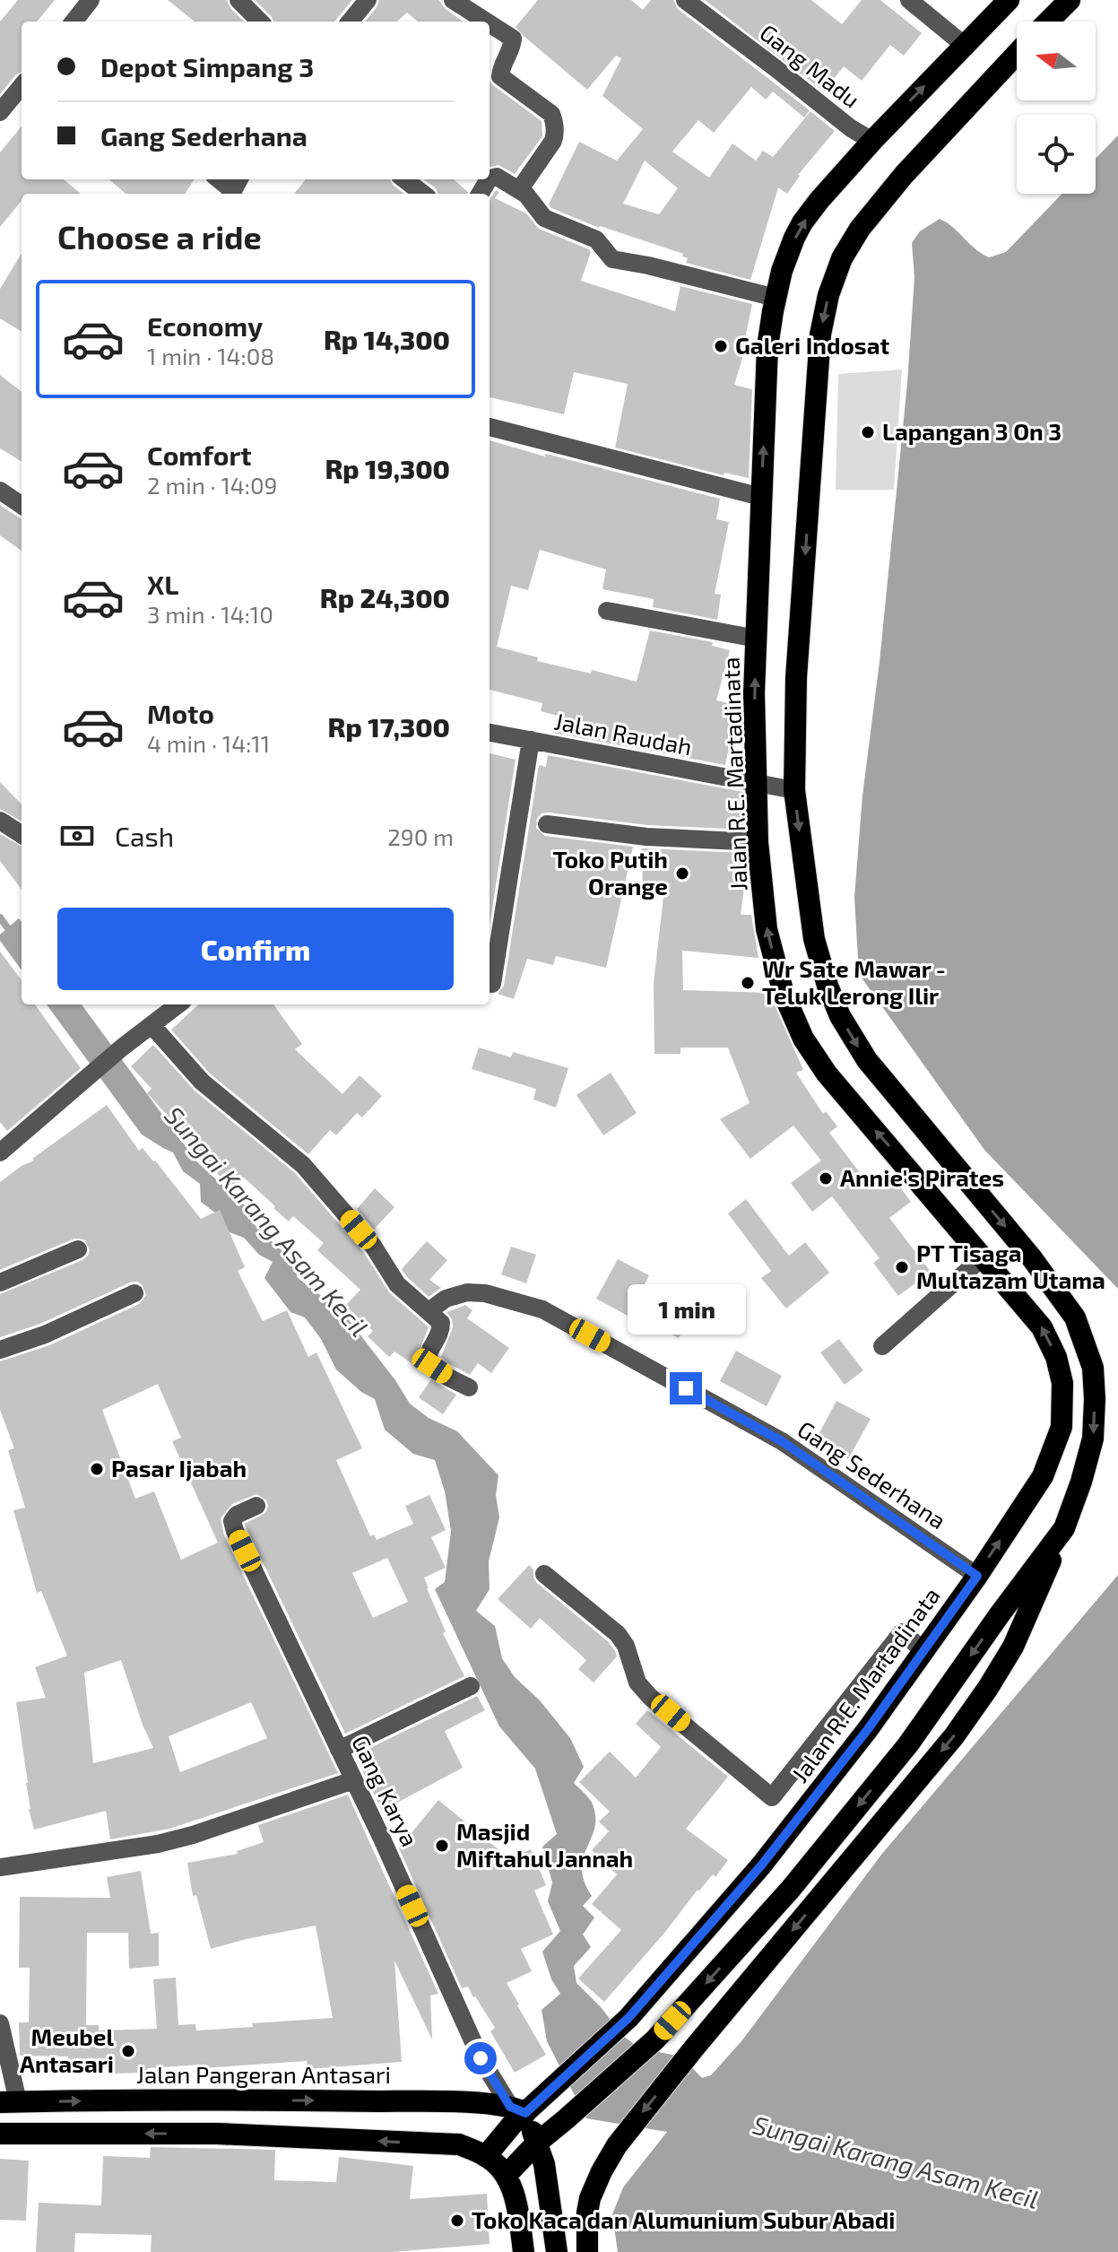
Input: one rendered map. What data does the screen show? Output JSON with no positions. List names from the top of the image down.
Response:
{
  "streets": {
    "highway": ["Jalan R.E. Martadinata", "Jalan Pangeran Antasari"],
    "street": [
      "Gang Madu",
      "Jalan Raudah",
      "Gang Sederhana",
      "Gang Karya"
    ]
  },
  "crossings": [
    ["Gang Madu", "Jalan R.E. Martadinata"],
    ["Jalan Raudah", "Jalan R.E. Martadinata"],
    ["Jalan R.E. Martadinata", "Gang Sederhana"],
    ["Jalan R.E. Martadinata", "Gang Karya"],
    ["Jalan R.E. Martadinata", "Jalan Pangeran Antasari"],
    ["Gang Karya", "Jalan Pangeran Antasari"]
  ],
  "water": ["Sungai Karang Asam Kecil"],
  "places": [
    "Galeri Indosat",
    "Lapangan 3 On 3",
    "Toko Putih Orange",
    "Wr Sate Mawar - Teluk Lerong Ilir",
    "Annie's Pirates",
    "PT Tisaga Multazam Utama",
    "Pasar Ijabah",
    "Masjid Miftahul Jannah",
    "Meubel Antasari",
    "Toko Kaca dan Alumunium Subur Abadi"
  ],
  "north": "left",
  "page": {
    "banner": ["Depot Simpang 3", "Gang Sederhana"],
    "heading": "Choose a ride",
    "list": [
      {
        "name": "Economy",
        "note": "1 min · 14:08",
        "value": "Rp 14,300"
      },
      {
        "name": "Comfort",
        "note": "2 min · 14:09",
        "value": "Rp 19,300"
      },
      {
        "name": "XL",
        "note": "3 min · 14:10",
        "value": "Rp 24,300"
      },
      {
        "name": "Moto",
        "note": "4 min · 14:11",
        "value": "Rp 17,300"
      }
    ],
    "pay": ["Cash", "290 m"],
    "buttons": "Confirm",
    "bubble": "1 min"
  }
}
